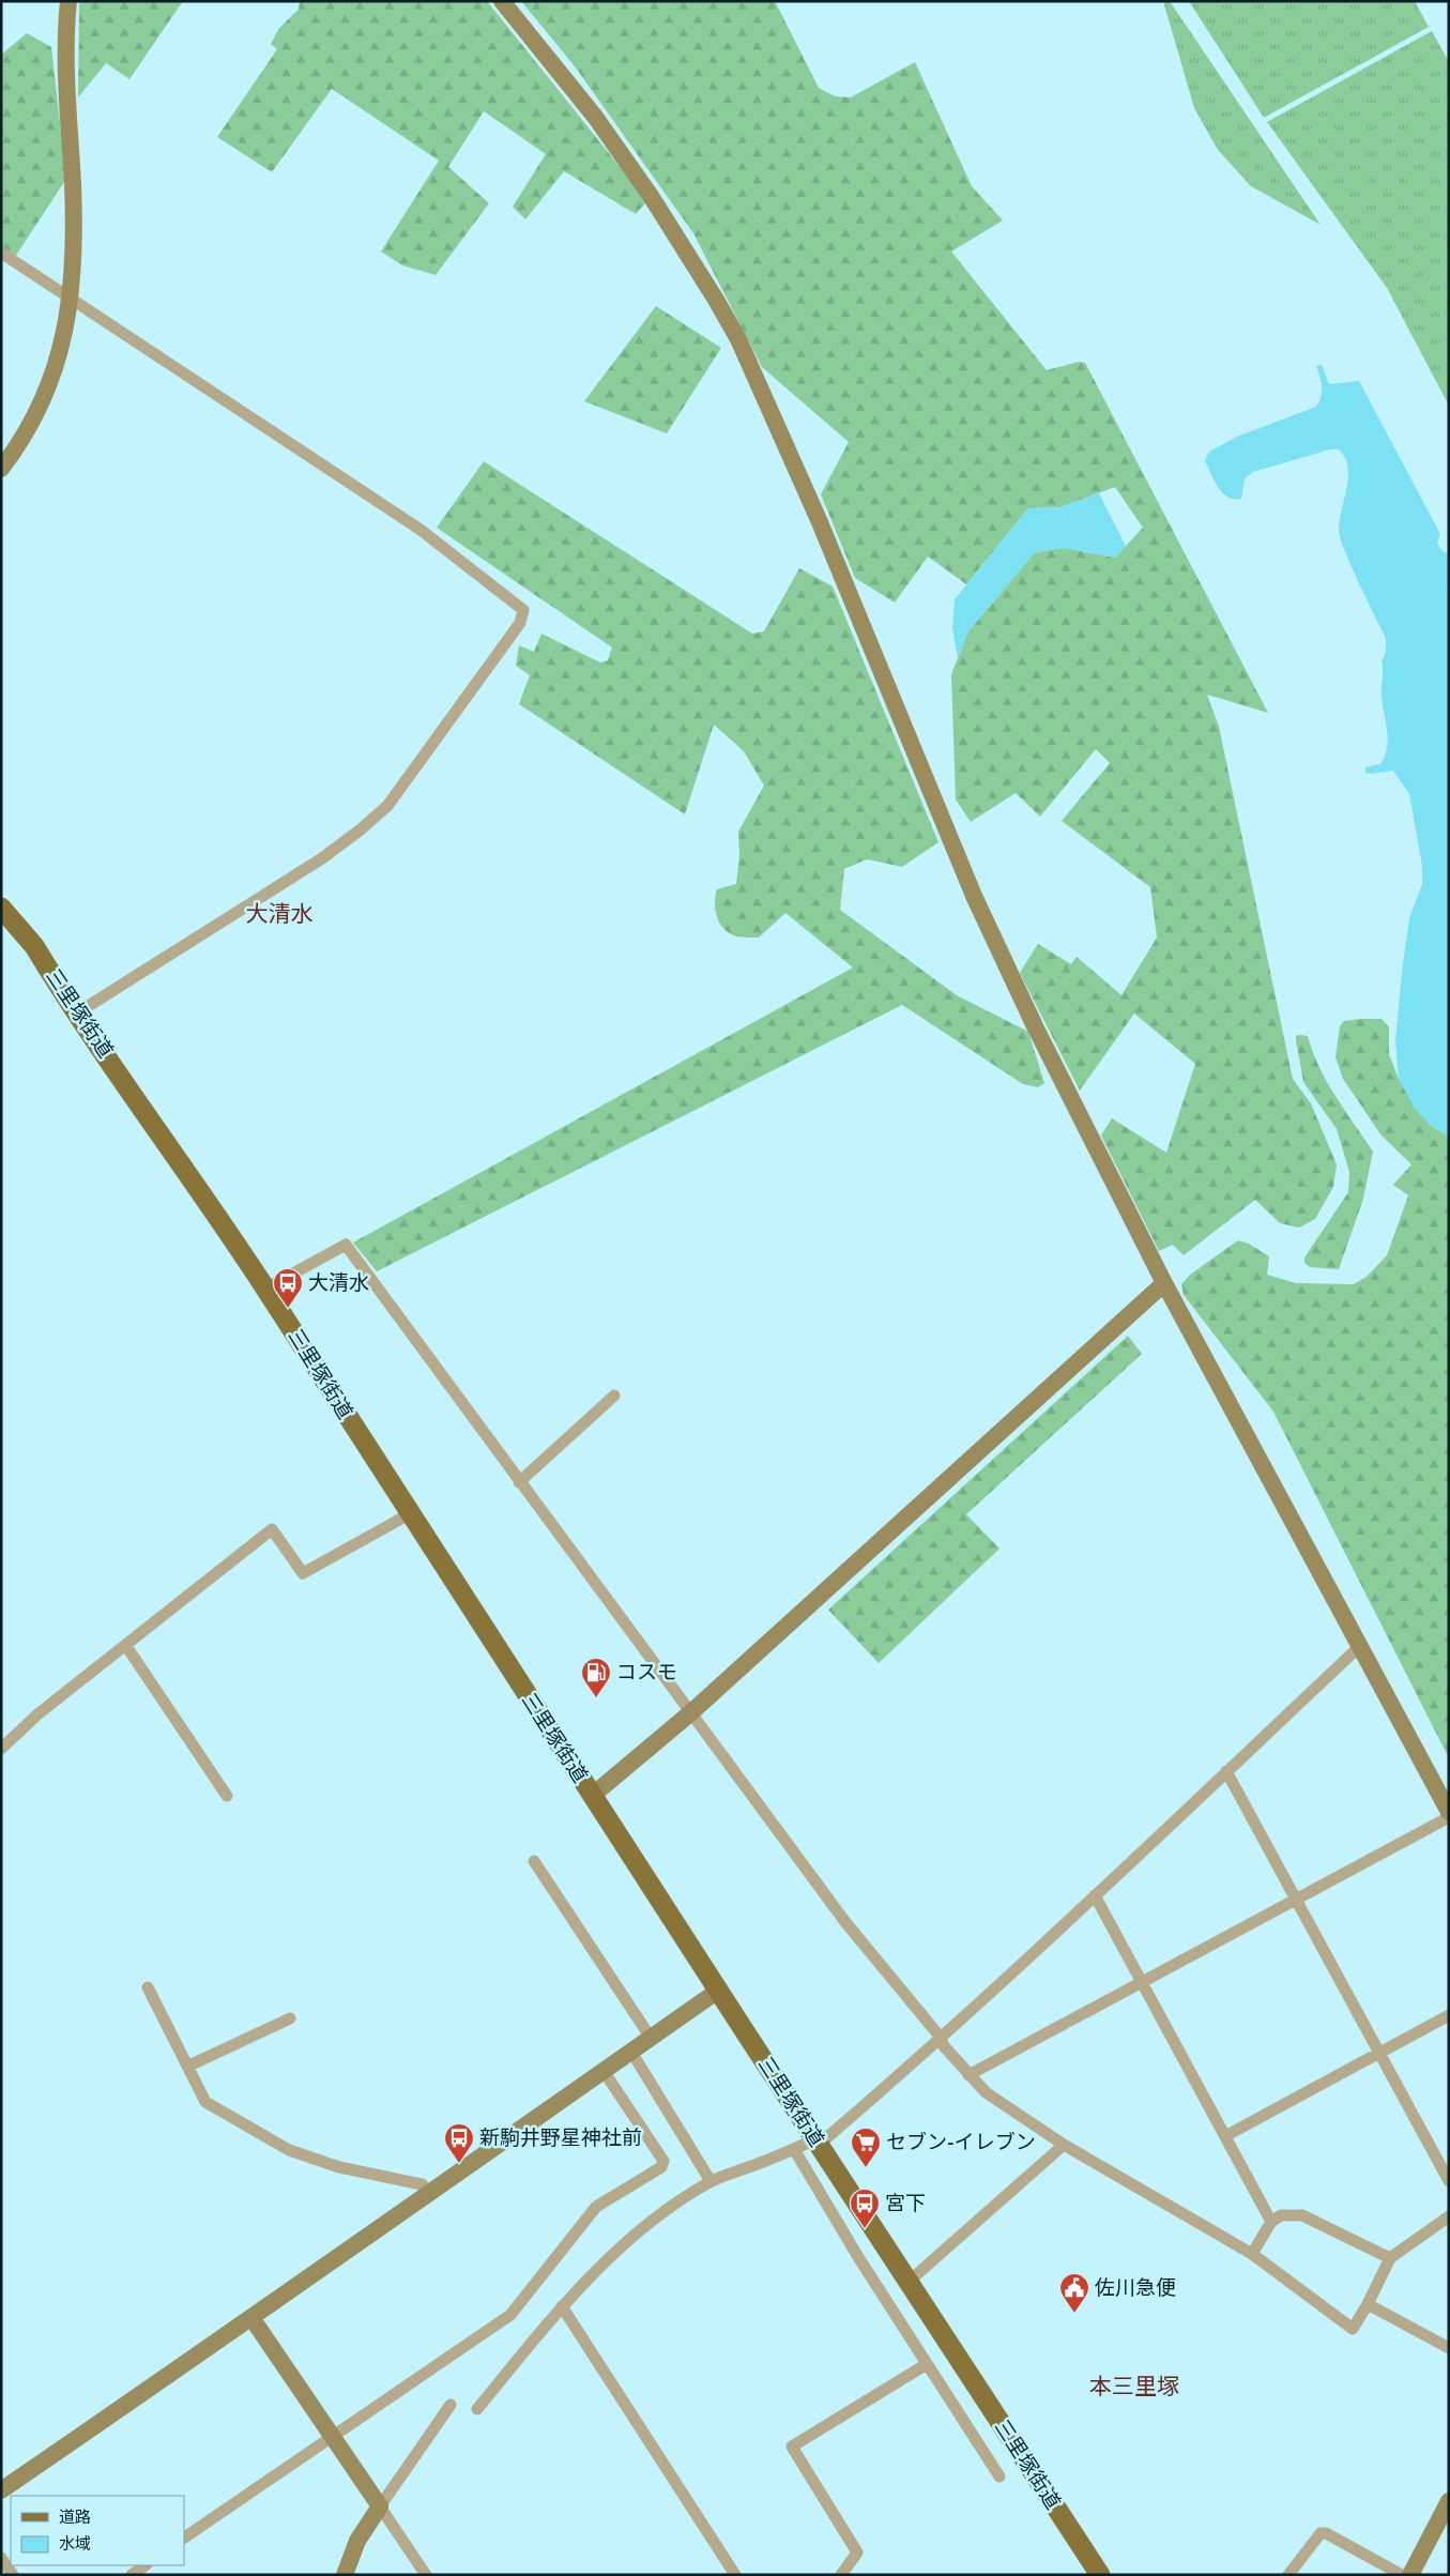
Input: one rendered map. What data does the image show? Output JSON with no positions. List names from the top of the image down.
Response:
{
  "streets": {
    "main road": ["三里塚街道"]
  },
  "districts": ["大清水", "本三里塚"],
  "places": {
    "bus stop": ["大清水", "新駒井野星神社前", "宮下"],
    "fuel station": ["コスモ"],
    "supermarket": ["セブン-イレブン"],
    "public building": ["佐川急便"]
  },
  "legend": ["道路", "水域"]
}
